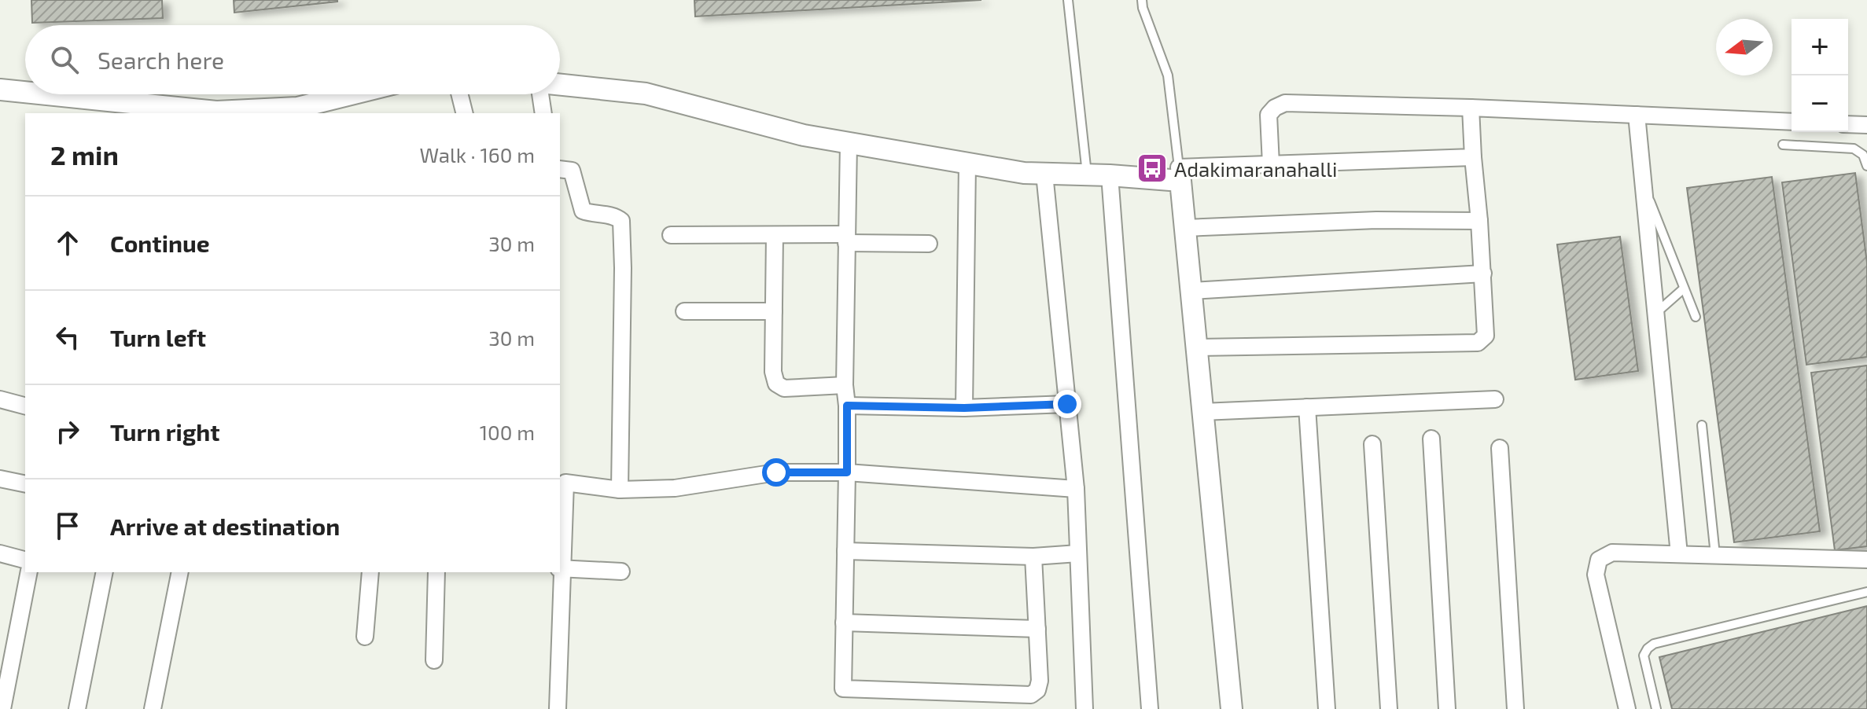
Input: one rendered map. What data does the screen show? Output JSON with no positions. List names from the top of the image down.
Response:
{
  "places": {
    "bus stop": ["Adakimaranahalli"]
  },
  "north": "left",
  "page": {
    "map_buttons": ["+", "−"],
    "search": "Search here",
    "heading": ["2 min", "Walk · 160 m"],
    "list": [
      ["Continue", "30 m"],
      ["Turn left", "30 m"],
      ["Turn right", "100 m"],
      "Arrive at destination"
    ]
  }
}
